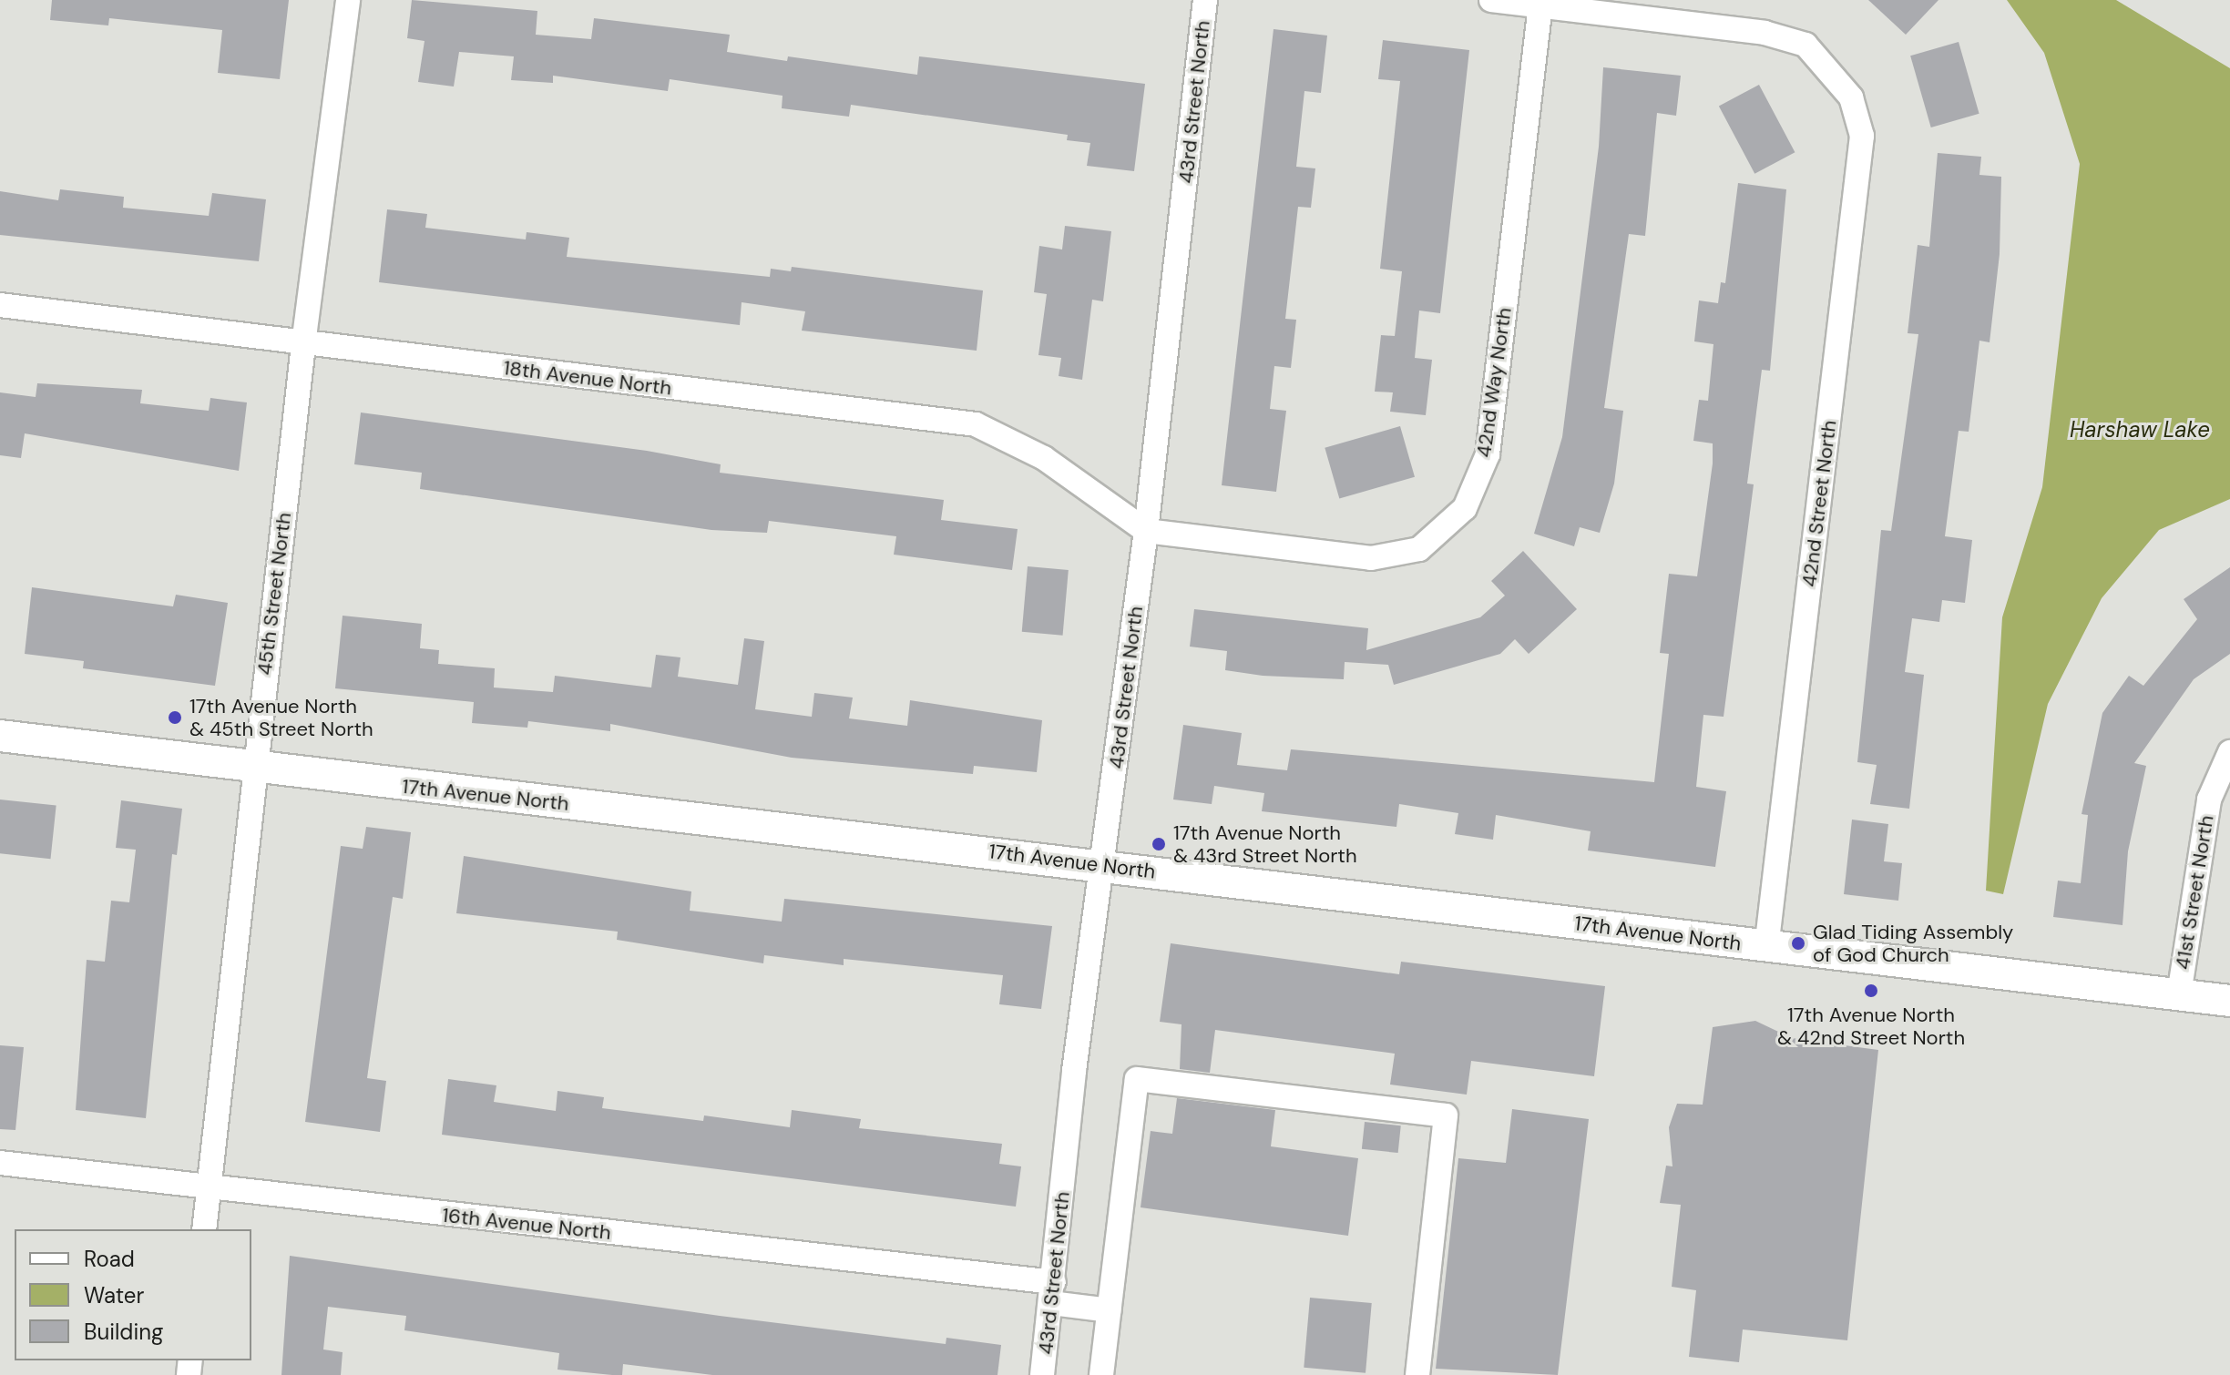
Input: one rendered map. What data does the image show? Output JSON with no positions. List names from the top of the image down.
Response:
{
  "streets": {
    "street": [
      "43rd Street North",
      "18th Avenue North",
      "42nd Way North",
      "42nd Street North",
      "45th Street North",
      "17th Avenue North",
      "41st Street North",
      "16th Avenue North"
    ]
  },
  "crossings": [
    ["43rd Street North", "18th Avenue North"],
    ["43rd Street North", "42nd Way North"],
    ["43rd Street North", "17th Avenue North"],
    ["43rd Street North", "16th Avenue North"],
    ["18th Avenue North", "42nd Way North"],
    ["18th Avenue North", "45th Street North"],
    ["42nd Way North", "42nd Street North"],
    ["42nd Street North", "17th Avenue North"],
    ["45th Street North", "17th Avenue North"],
    ["45th Street North", "16th Avenue North"],
    ["17th Avenue North", "41st Street North"]
  ],
  "water": ["Harshaw Lake"],
  "places": [
    "17th Avenue North & 45th Street North",
    "17th Avenue North & 43rd Street North",
    "Glad Tiding Assembly of God Church",
    "17th Avenue North & 42nd Street North"
  ],
  "legend": ["Road", "Water", "Building"]
}
